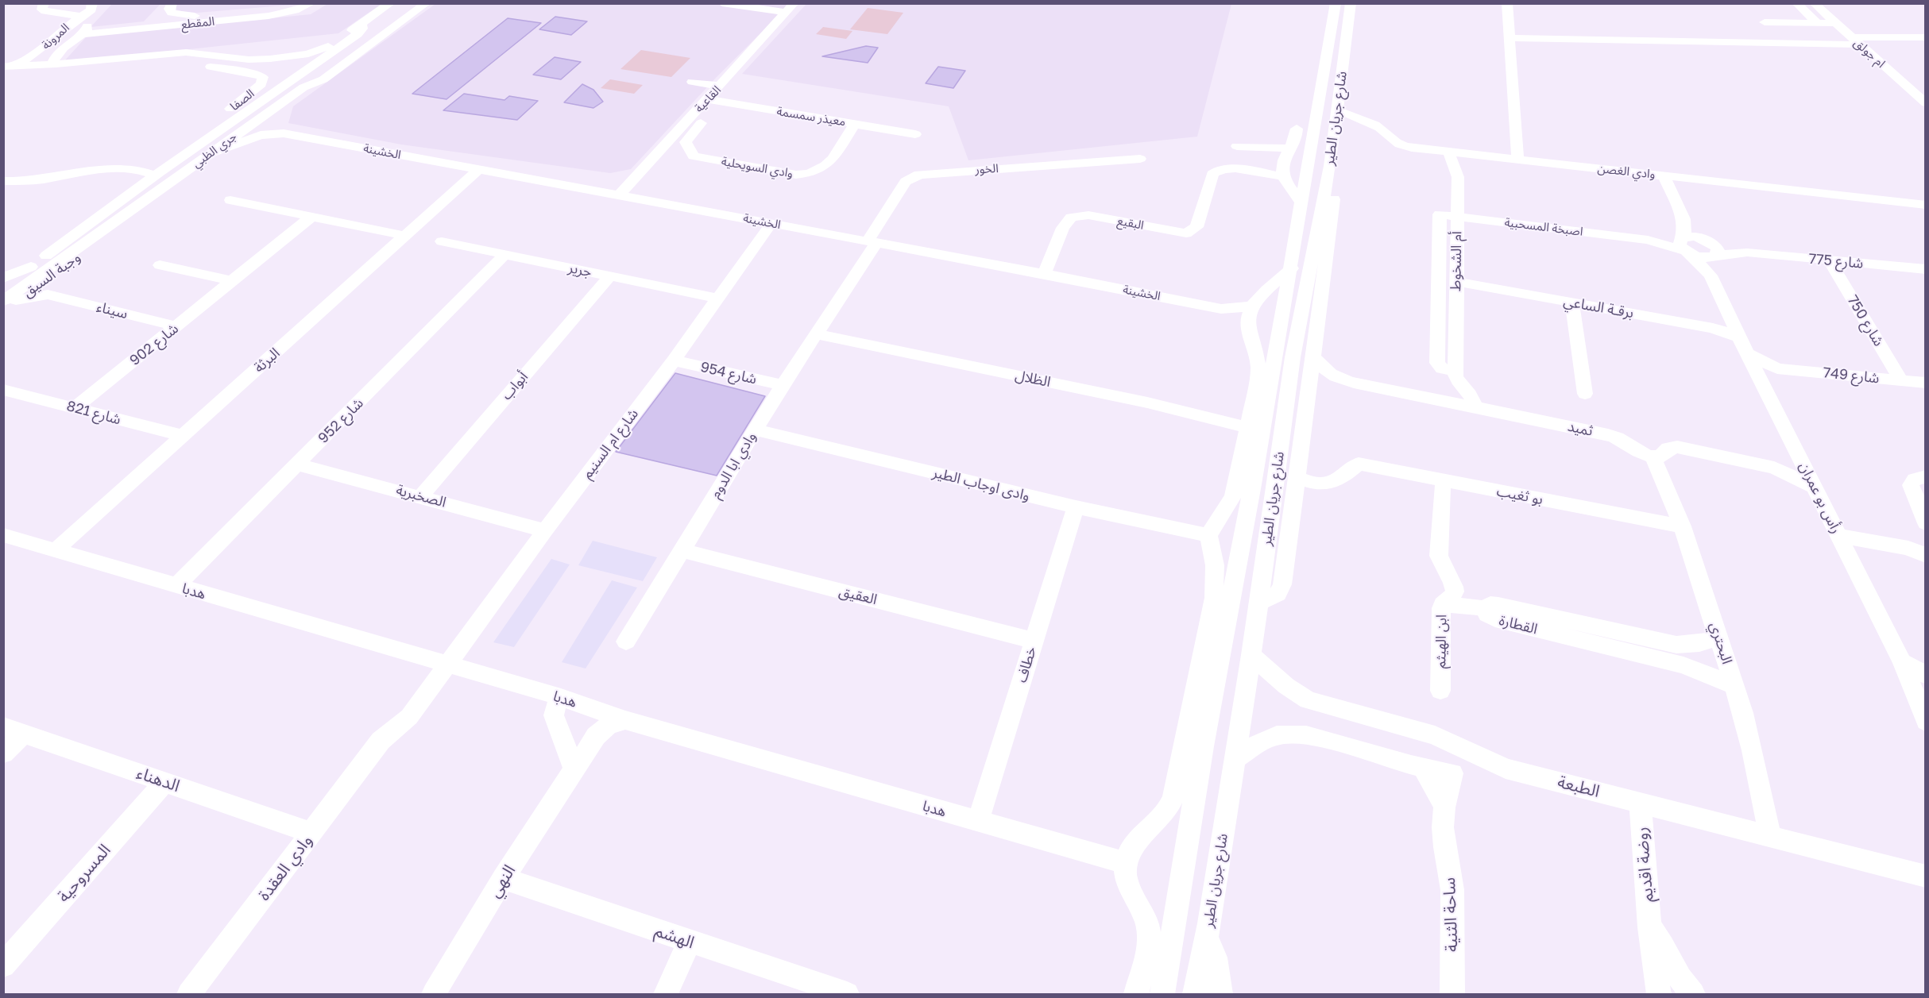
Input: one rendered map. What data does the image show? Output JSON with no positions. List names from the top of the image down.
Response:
{
  "streets": {
    "street": [
      "المقطع",
      "المرونة",
      "ام جولق",
      "القاعية",
      "الصفا",
      "معيذر سمسمة",
      "شارع جريان الطير",
      "جري الظبي",
      "الخشينة",
      "وادي السويحلية",
      "الخور",
      "وادي الغصن",
      "البقيع",
      "اصبخة المسحبية",
      "أم الشخوط",
      "شارع 775",
      "جرير",
      "وجبة السيق",
      "برقـة الساعي",
      "سيناء",
      "شارع 750",
      "شارع 902",
      "البرثة",
      "شارع 954",
      "شارع 749",
      "الظلال",
      "أبواب",
      "شارع 821",
      "شارع 952",
      "ثميد",
      "شارع ام السنيم",
      "وادي ابا الدوم",
      "وادى اوجاب الطير",
      "بو ثغيب",
      "الصخبرية",
      "رأس بو عمران",
      "هدبا",
      "العقيق",
      "القطارة",
      "ابن الهيثم",
      "البحتري",
      "خطاف",
      "الدهناء",
      "الطبعة",
      "روضة اقديم",
      "وادي العقدة",
      "المسروحية",
      "النهي",
      "ساحة الثنية",
      "الهشم"
    ]
  },
  "crossings": [
    ["المقطع", "المرونة"],
    ["القاعية", "معيذر سمسمة"],
    ["القاعية", "الخشينة"],
    ["الصفا", "جري الظبي"],
    ["معيذر سمسمة", "وادي السويحلية"],
    ["شارع جريان الطير", "وادي الغصن"],
    ["شارع جريان الطير", "هدبا"],
    ["شارع جريان الطير", "الطبعة"],
    ["جري الظبي", "الخشينة"],
    ["جري الظبي", "وجبة السيق"],
    ["جري الظبي", "سيناء"],
    ["الخشينة", "الخور"],
    ["الخشينة", "البقيع"],
    ["الخشينة", "البرثة"],
    ["الخشينة", "شارع ام السنيم"],
    ["الخور", "وادي ابا الدوم"],
    ["وادي الغصن", "أم الشخوط"],
    ["اصبخة المسحبية", "أم الشخوط"],
    ["اصبخة المسحبية", "شارع 775"],
    ["اصبخة المسحبية", "رأس بو عمران"],
    ["أم الشخوط", "برقـة الساعي"],
    ["أم الشخوط", "ثميد"],
    ["شارع 775", "شارع 750"],
    ["شارع 775", "رأس بو عمران"],
    ["جرير", "أبواب"],
    ["جرير", "شارع 952"],
    ["جرير", "شارع ام السنيم"],
    ["وجبة السيق", "سيناء"],
    ["برقـة الساعي", "رأس بو عمران"],
    ["سيناء", "شارع 902"],
    ["شارع 750", "شارع 749"],
    ["شارع 902", "شارع 821"],
    ["البرثة", "شارع 821"],
    ["البرثة", "هدبا"],
    ["شارع 954", "شارع ام السنيم"],
    ["شارع 954", "وادي ابا الدوم"],
    ["شارع 749", "رأس بو عمران"],
    ["الظلال", "وادي ابا الدوم"],
    ["أبواب", "الصخبرية"],
    ["شارع 952", "الصخبرية"],
    ["شارع 952", "هدبا"],
    ["ثميد", "البحتري"],
    ["شارع ام السنيم", "الصخبرية"],
    ["شارع ام السنيم", "هدبا"],
    ["شارع ام السنيم", "وادي العقدة"],
    ["وادي ابا الدوم", "وادى اوجاب الطير"],
    ["وادي ابا الدوم", "العقيق"],
    ["وادى اوجاب الطير", "خطاف"],
    ["بو ثغيب", "البحتري"],
    ["هدبا", "خطاف"],
    ["هدبا", "وادي العقدة"],
    ["هدبا", "النهي"],
    ["العقيق", "خطاف"],
    ["القطارة", "البحتري"],
    ["البحتري", "الطبعة"],
    ["الدهناء", "وادي العقدة"],
    ["الدهناء", "المسروحية"],
    ["الطبعة", "روضة اقديم"],
    ["الطبعة", "ساحة الثنية"],
    ["النهي", "الهشم"]
  ]
}
